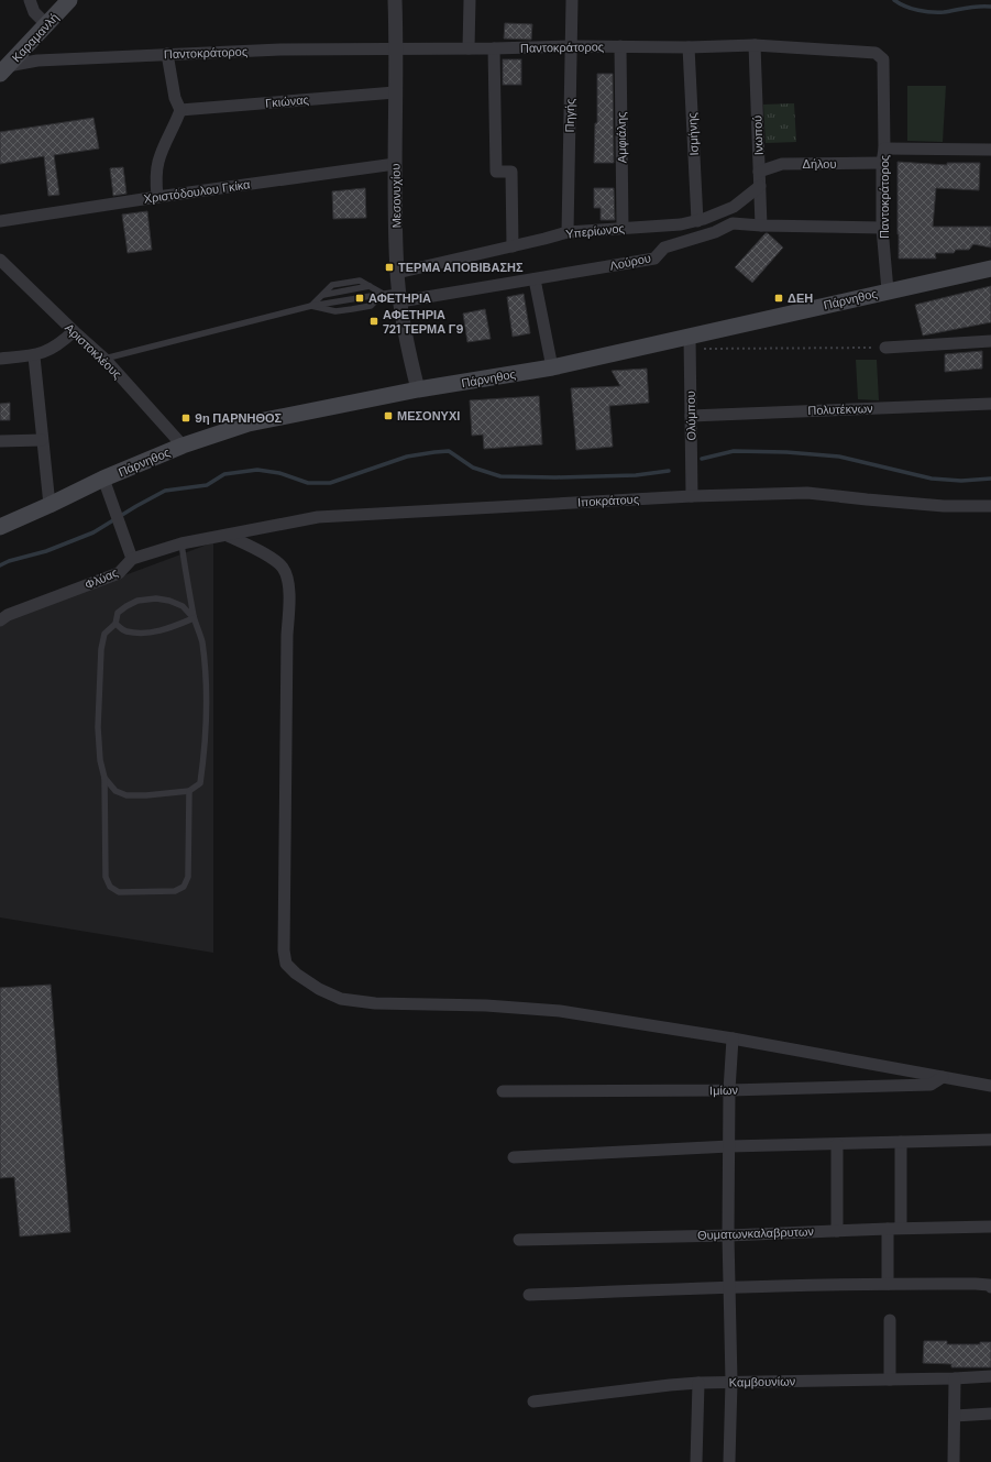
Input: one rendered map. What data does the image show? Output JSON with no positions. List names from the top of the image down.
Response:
{
  "streets": {
    "main road": ["Καραμανλή", "Πάρνηθος"],
    "street": [
      "Παντοκράτορος",
      "Γκιώνας",
      "Πηγής",
      "Ισμήνης",
      "Ινωπού",
      "Αμφιάλης",
      "Δήλου",
      "Χριστόδουλου Γκίκα",
      "Μεσονυχίου",
      "Υπερίωνος",
      "Λούρου",
      "Αριστοκλέους",
      "Πολυτέκνων",
      "Ολύμπου",
      "Ιποκράτους",
      "Φλύας",
      "Ιμίων",
      "Θυματωνκαλαβρυτων",
      "Καμβουνίων"
    ]
  },
  "crossings": [
    ["Καραμανλή", "Παντοκράτορος"],
    ["Παντοκράτορος", "Πηγής"],
    ["Παντοκράτορος", "Ισμήνης"],
    ["Παντοκράτορος", "Ινωπού"],
    ["Παντοκράτορος", "Αμφιάλης"],
    ["Παντοκράτορος", "Δήλου"],
    ["Παντοκράτορος", "Μεσονυχίου"],
    ["Παντοκράτορος", "Λούρου"],
    ["Παντοκράτορος", "Πάρνηθος"],
    ["Γκιώνας", "Μεσονυχίου"],
    ["Πηγής", "Υπερίωνος"],
    ["Ισμήνης", "Υπερίωνος"],
    ["Ινωπού", "Δήλου"],
    ["Ινωπού", "Υπερίωνος"],
    ["Ινωπού", "Λούρου"],
    ["Αμφιάλης", "Υπερίωνος"],
    ["Χριστόδουλου Γκίκα", "Μεσονυχίου"],
    ["Μεσονυχίου", "Υπερίωνος"],
    ["Μεσονυχίου", "Λούρου"],
    ["Μεσονυχίου", "Πάρνηθος"],
    ["Πάρνηθος", "Αριστοκλέους"],
    ["Πάρνηθος", "Ολύμπου"],
    ["Πολυτέκνων", "Ολύμπου"],
    ["Ολύμπου", "Ιποκράτους"],
    ["Ιποκράτους", "Φλύας"]
  ],
  "places": {
    "transit": [
      "ΤΕΡΜΑ ΑΠΟΒΙΒΑΣΗΣ",
      "ΑΦΕΤΗΡΙΑ",
      "ΔΕΗ",
      "ΑΦΕΤΗΡΙΑ 721 ΤΕΡΜΑ Γ9",
      "ΜΕΣΟΝΥΧΙ",
      "9η ΠΑΡΝΗΘΟΣ"
    ]
  }
}
